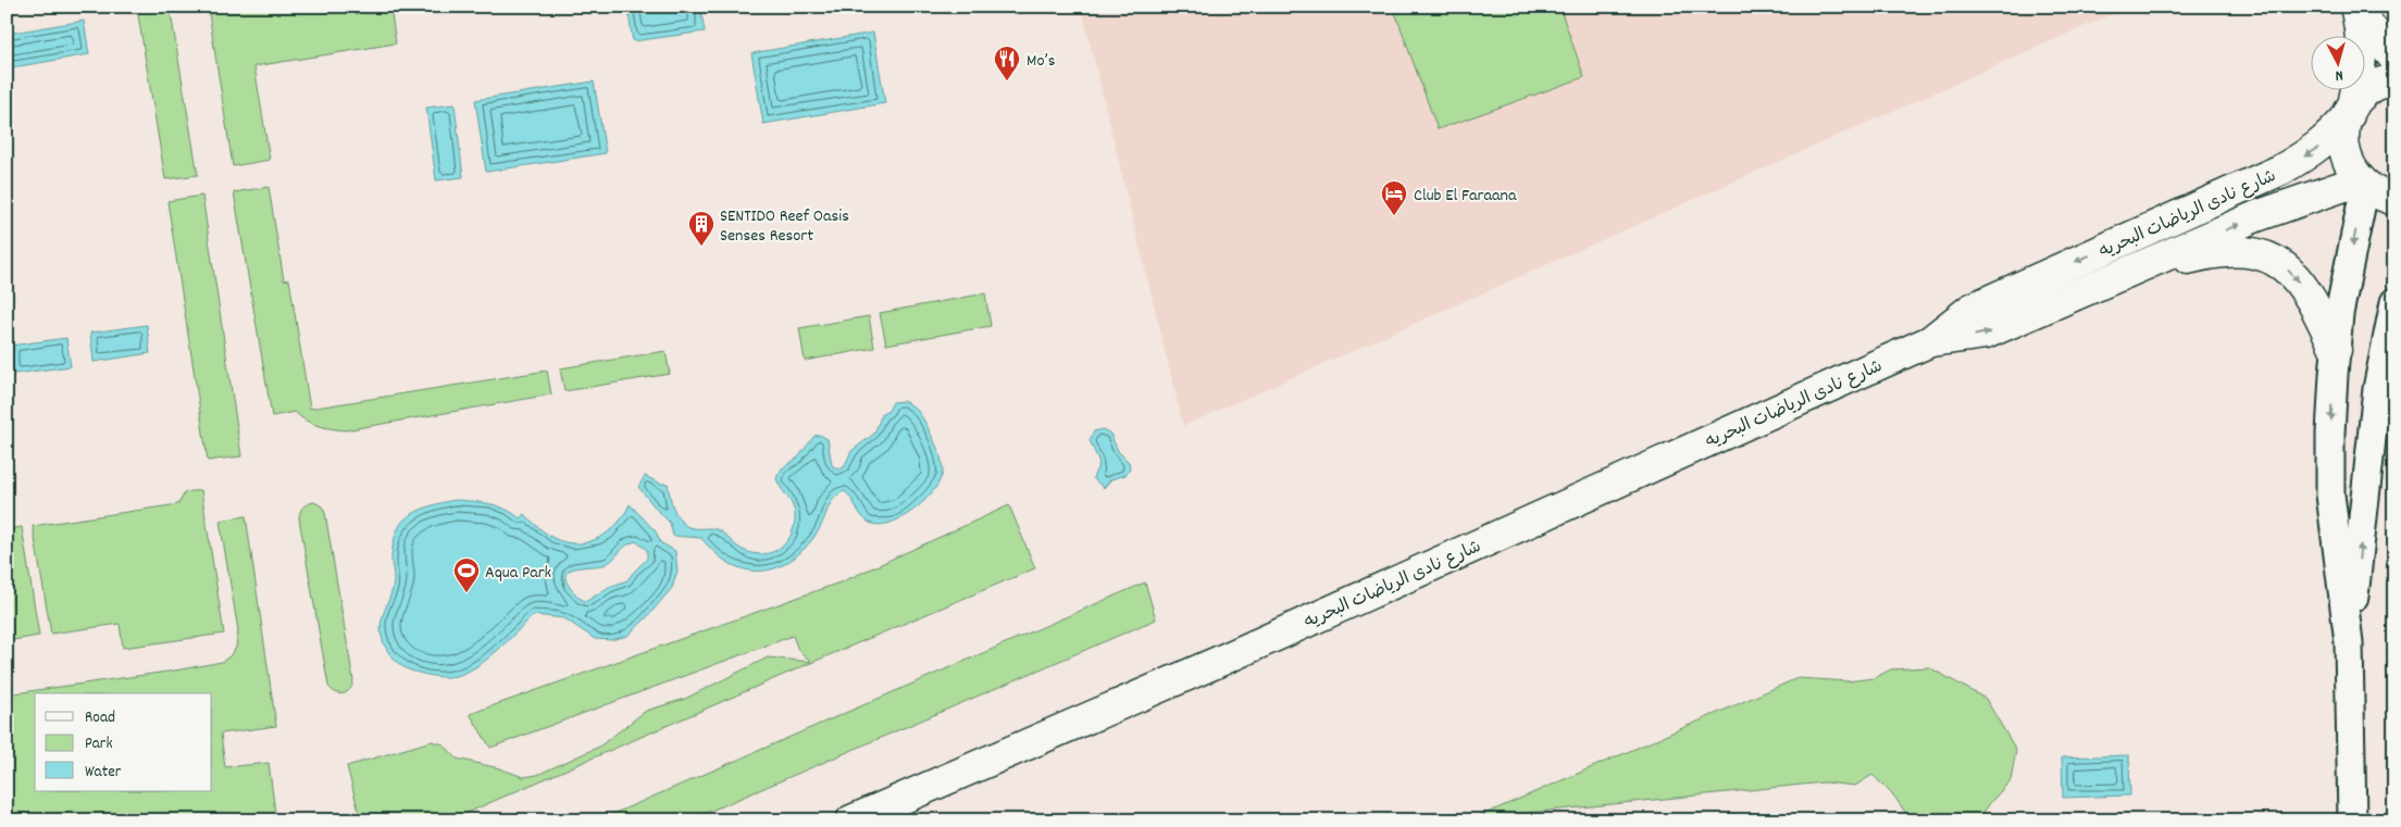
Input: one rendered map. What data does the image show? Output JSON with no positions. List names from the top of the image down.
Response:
{
  "streets": {
    "main road": ["شارع نادى الرياضات البحريه"]
  },
  "places": {
    "restaurant": ["Mo’s"],
    "hotel": ["Club El Faraana"],
    "building": ["SENTIDO Reef Oasis Senses Resort"],
    "sports": ["Aqua Park"]
  },
  "legend": ["Road", "Park", "Water"],
  "north": "bottom"
}
